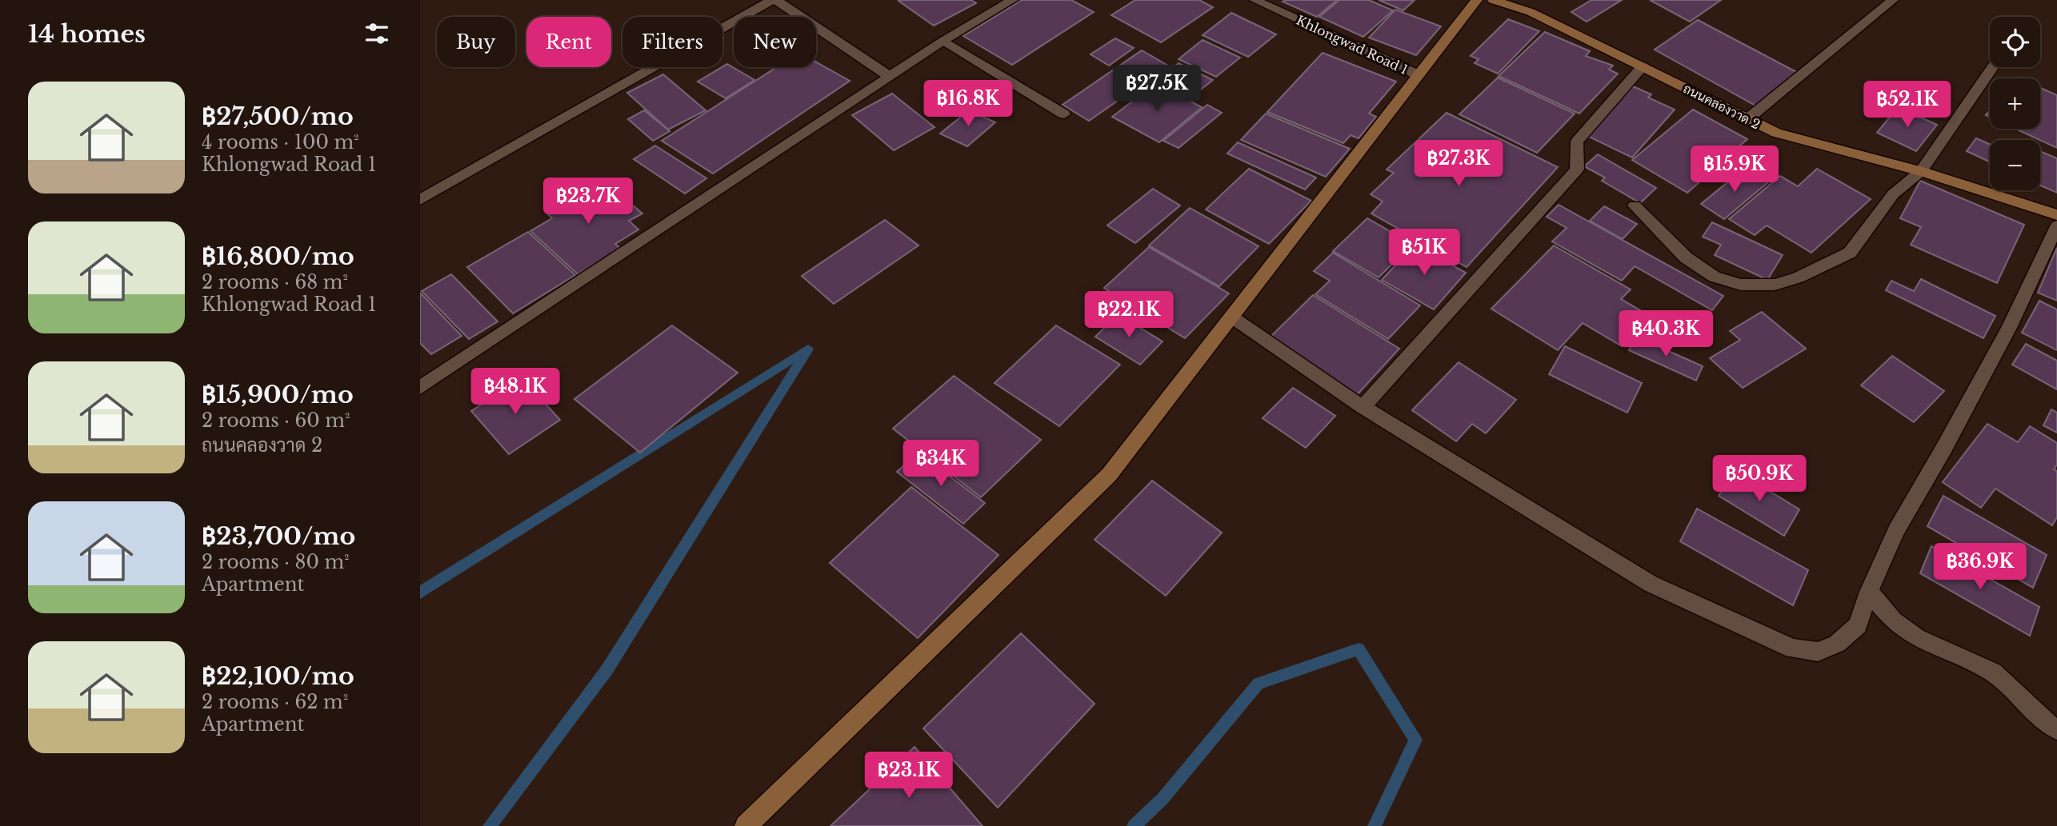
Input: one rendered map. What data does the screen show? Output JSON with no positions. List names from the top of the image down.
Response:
{
  "streets": {
    "street": ["Khlongwad Road 1", "ถนนคลองวาด 2"]
  },
  "page": {
    "heading": "14 homes",
    "map_buttons": ["+", "−"],
    "chip": [
      "Buy",
      "Rent",
      "Filters",
      "New"
    ],
    "price": [
      "฿27.5K",
      "฿16.8K",
      "฿52.1K",
      "฿27.3K",
      "฿15.9K",
      "฿23.7K",
      "฿51K",
      "฿22.1K",
      "฿40.3K",
      "฿48.1K",
      "฿34K",
      "฿50.9K",
      "฿36.9K",
      "฿23.1K"
    ],
    "list": [
      {
        "name": "฿27,500/mo",
        "note": "4 rooms · 100 m² · Khlongwad Road 1"
      },
      {
        "name": "฿16,800/mo",
        "note": "2 rooms · 68 m² · Khlongwad Road 1"
      },
      {
        "name": "฿15,900/mo",
        "note": "2 rooms · 60 m² · ถนนคลองวาด 2"
      },
      {
        "name": "฿23,700/mo",
        "note": "2 rooms · 80 m² · Apartment"
      },
      {
        "name": "฿22,100/mo",
        "note": "2 rooms · 62 m² · Apartment"
      }
    ]
  }
}
